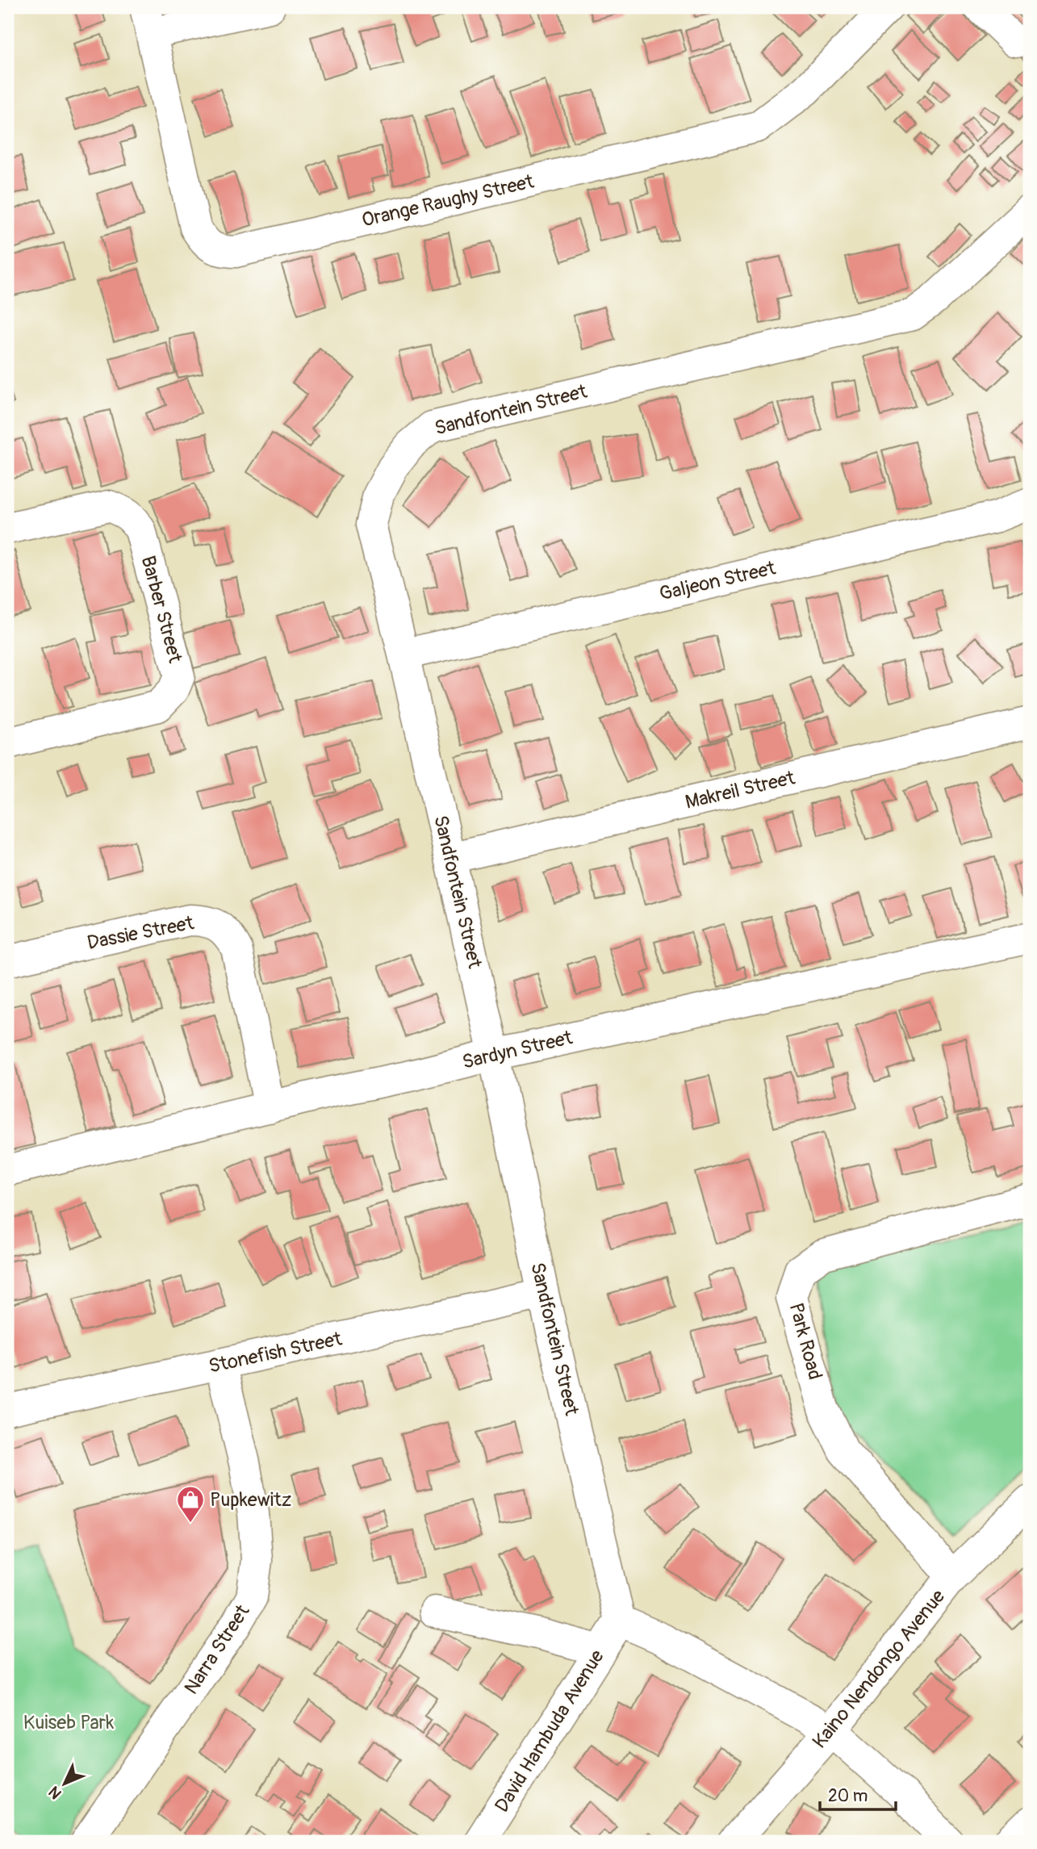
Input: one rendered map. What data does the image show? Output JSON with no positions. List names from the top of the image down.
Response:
{
  "streets": {
    "street": [
      "Orange Raughy Street",
      "Sandfontein Street",
      "Galjeon Street",
      "Barber Street",
      "Makreil Street",
      "Dassie Street",
      "Sardyn Street",
      "Park Road",
      "Stonefish Street",
      "Narra Street",
      "Kaino Nendongo Avenue",
      "David Hambuda Avenue"
    ]
  },
  "crossings": [
    ["Sandfontein Street", "Galjeon Street"],
    ["Sandfontein Street", "Makreil Street"],
    ["Sandfontein Street", "Sardyn Street"],
    ["Sandfontein Street", "Stonefish Street"],
    ["Sandfontein Street", "David Hambuda Avenue"],
    ["Dassie Street", "Sardyn Street"],
    ["Park Road", "Kaino Nendongo Avenue"],
    ["Stonefish Street", "Narra Street"]
  ],
  "parks": ["Kuiseb Park"],
  "places": {
    "shop": ["Pupkewitz"]
  },
  "scale_bar": "20 m",
  "north": "bottom left"
}
